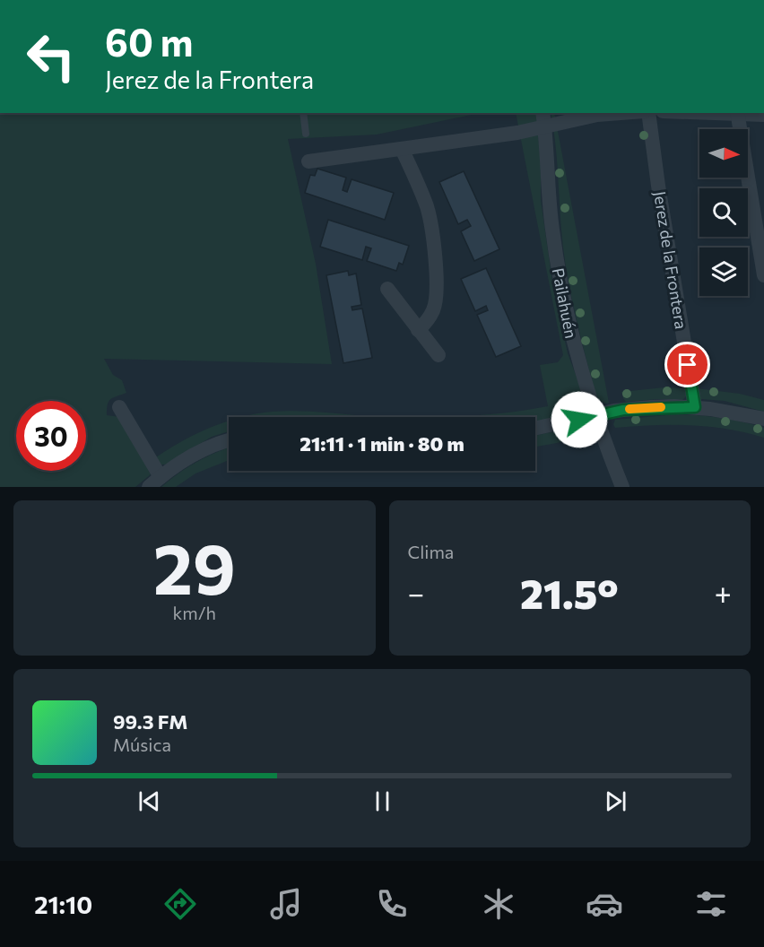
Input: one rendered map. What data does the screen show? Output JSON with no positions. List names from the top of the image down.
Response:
{
  "streets": {
    "street": ["Jerez de la Frontera", "Pailahuén"]
  },
  "north": "right",
  "page": {
    "turn": ["60 m", "Jerez de la Frontera"],
    "limit": "30",
    "trip": "21:11 · 1 min · 80 m",
    "tile": [
      ["29", "km/h"],
      "Clima"
    ],
    "heat": ["−", "21.5°", "+"],
    "song": ["99.3 FM", "Música"],
    "tabs": "21:10"
  }
}
